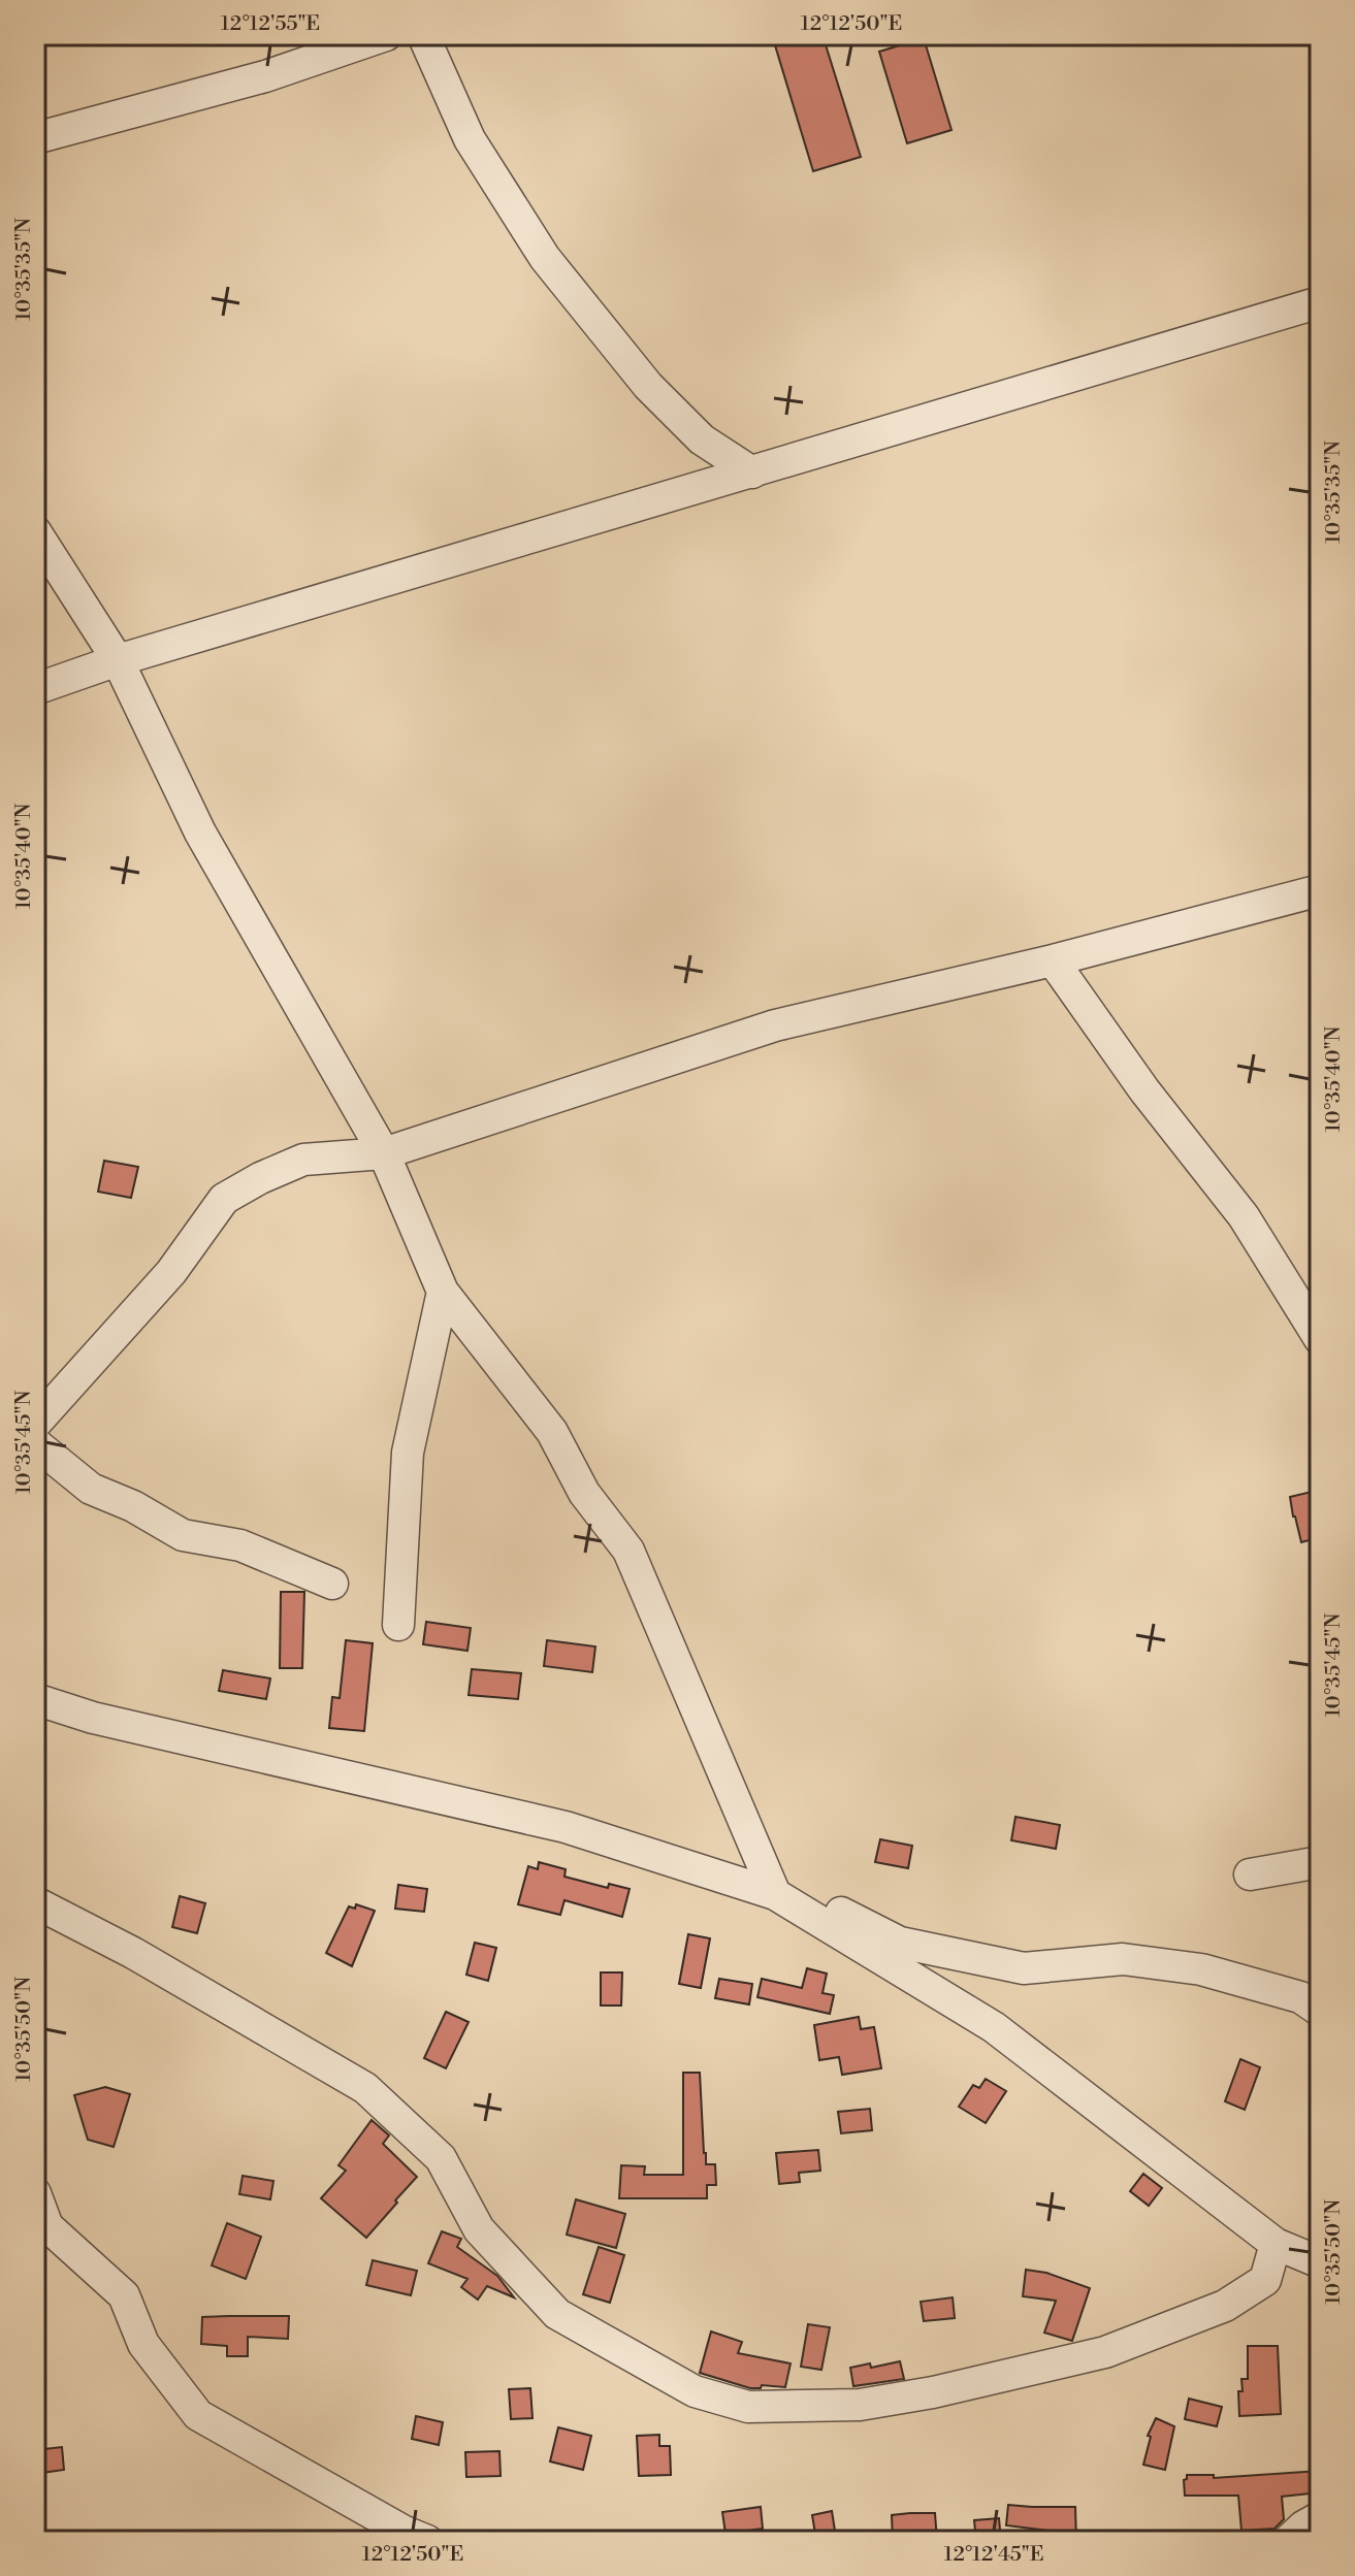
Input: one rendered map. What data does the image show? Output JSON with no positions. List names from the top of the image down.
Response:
{
  "coordinates": [
    "12°12'55\"E",
    "12°12'50\"E",
    "10°35'35\"N",
    "10°35'40\"N",
    "10°35'45\"N",
    "10°35'50\"N",
    "12°12'45\"E"
  ]
}
